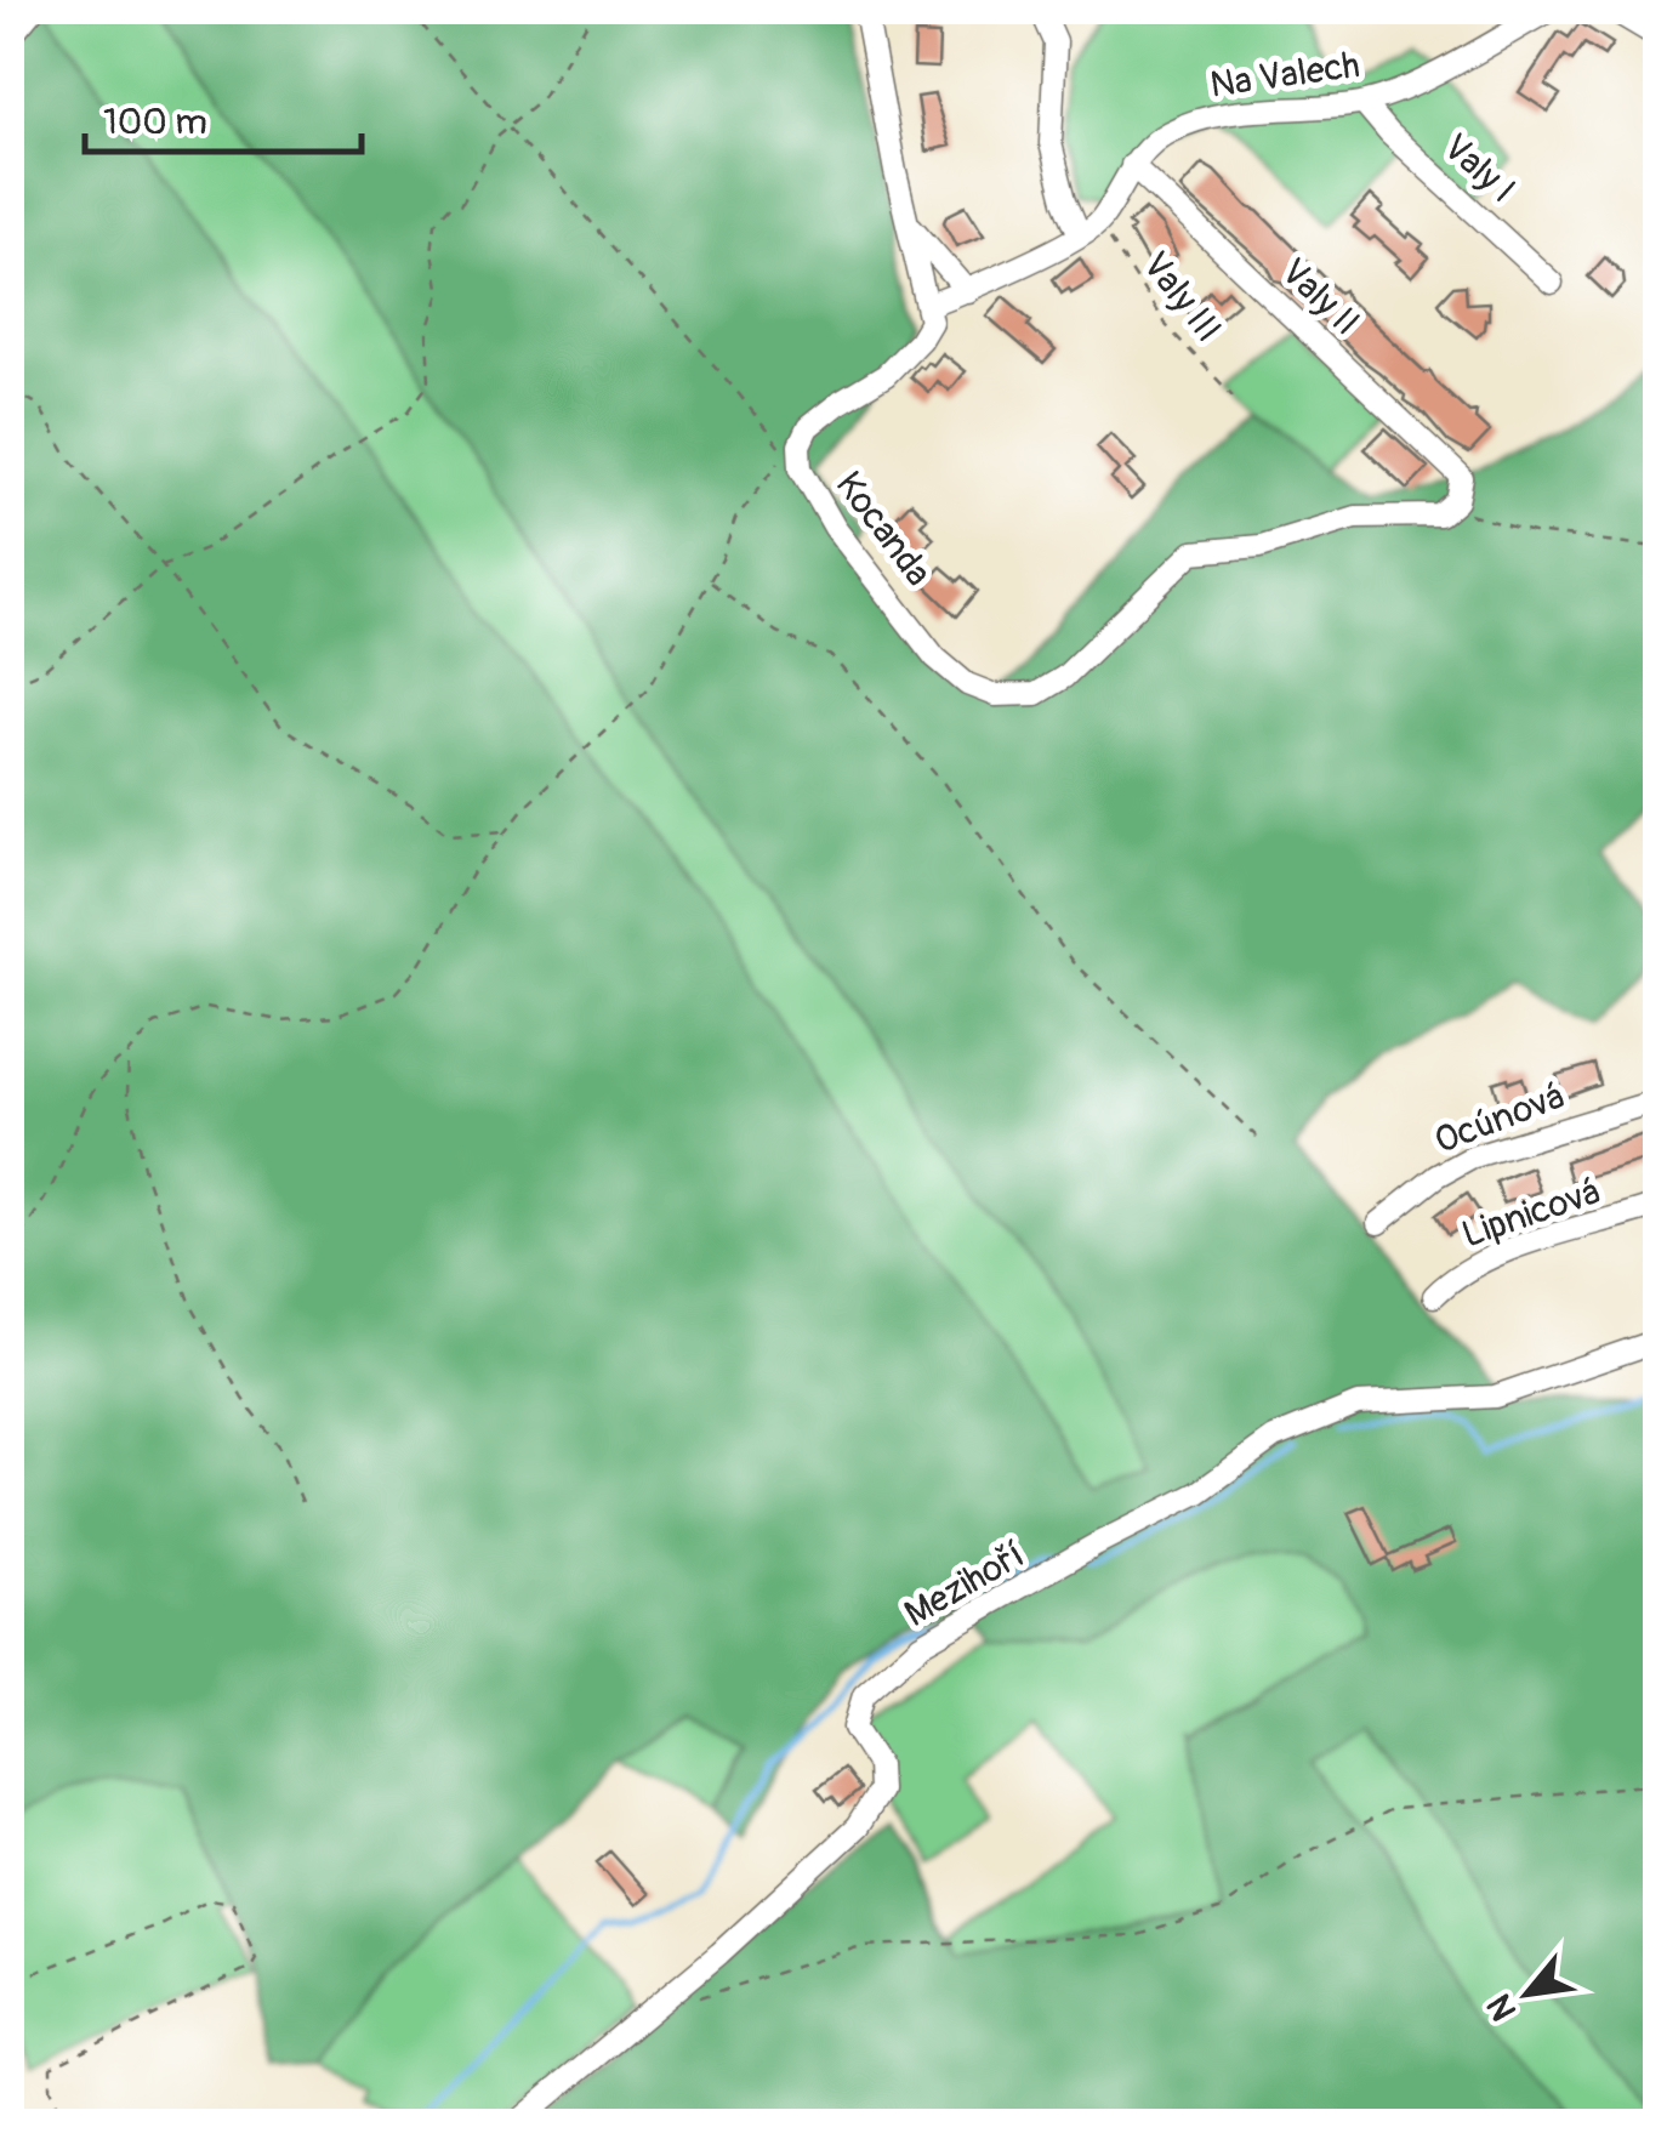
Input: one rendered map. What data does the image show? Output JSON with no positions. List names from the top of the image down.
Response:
{
  "streets": {
    "street": [
      "Na Valech",
      "Valy I",
      "Valy II",
      "Kocanda",
      "Ocúnová",
      "Lipnicová",
      "Mezihoří"
    ],
    "path": ["Valy III"]
  },
  "crossings": [
    ["Na Valech", "Valy I"],
    ["Na Valech", "Valy III"],
    ["Na Valech", "Valy II"],
    ["Na Valech", "Kocanda"],
    ["Valy II", "Kocanda"]
  ],
  "scale_bar": "100 m",
  "north": "bottom left"
}
